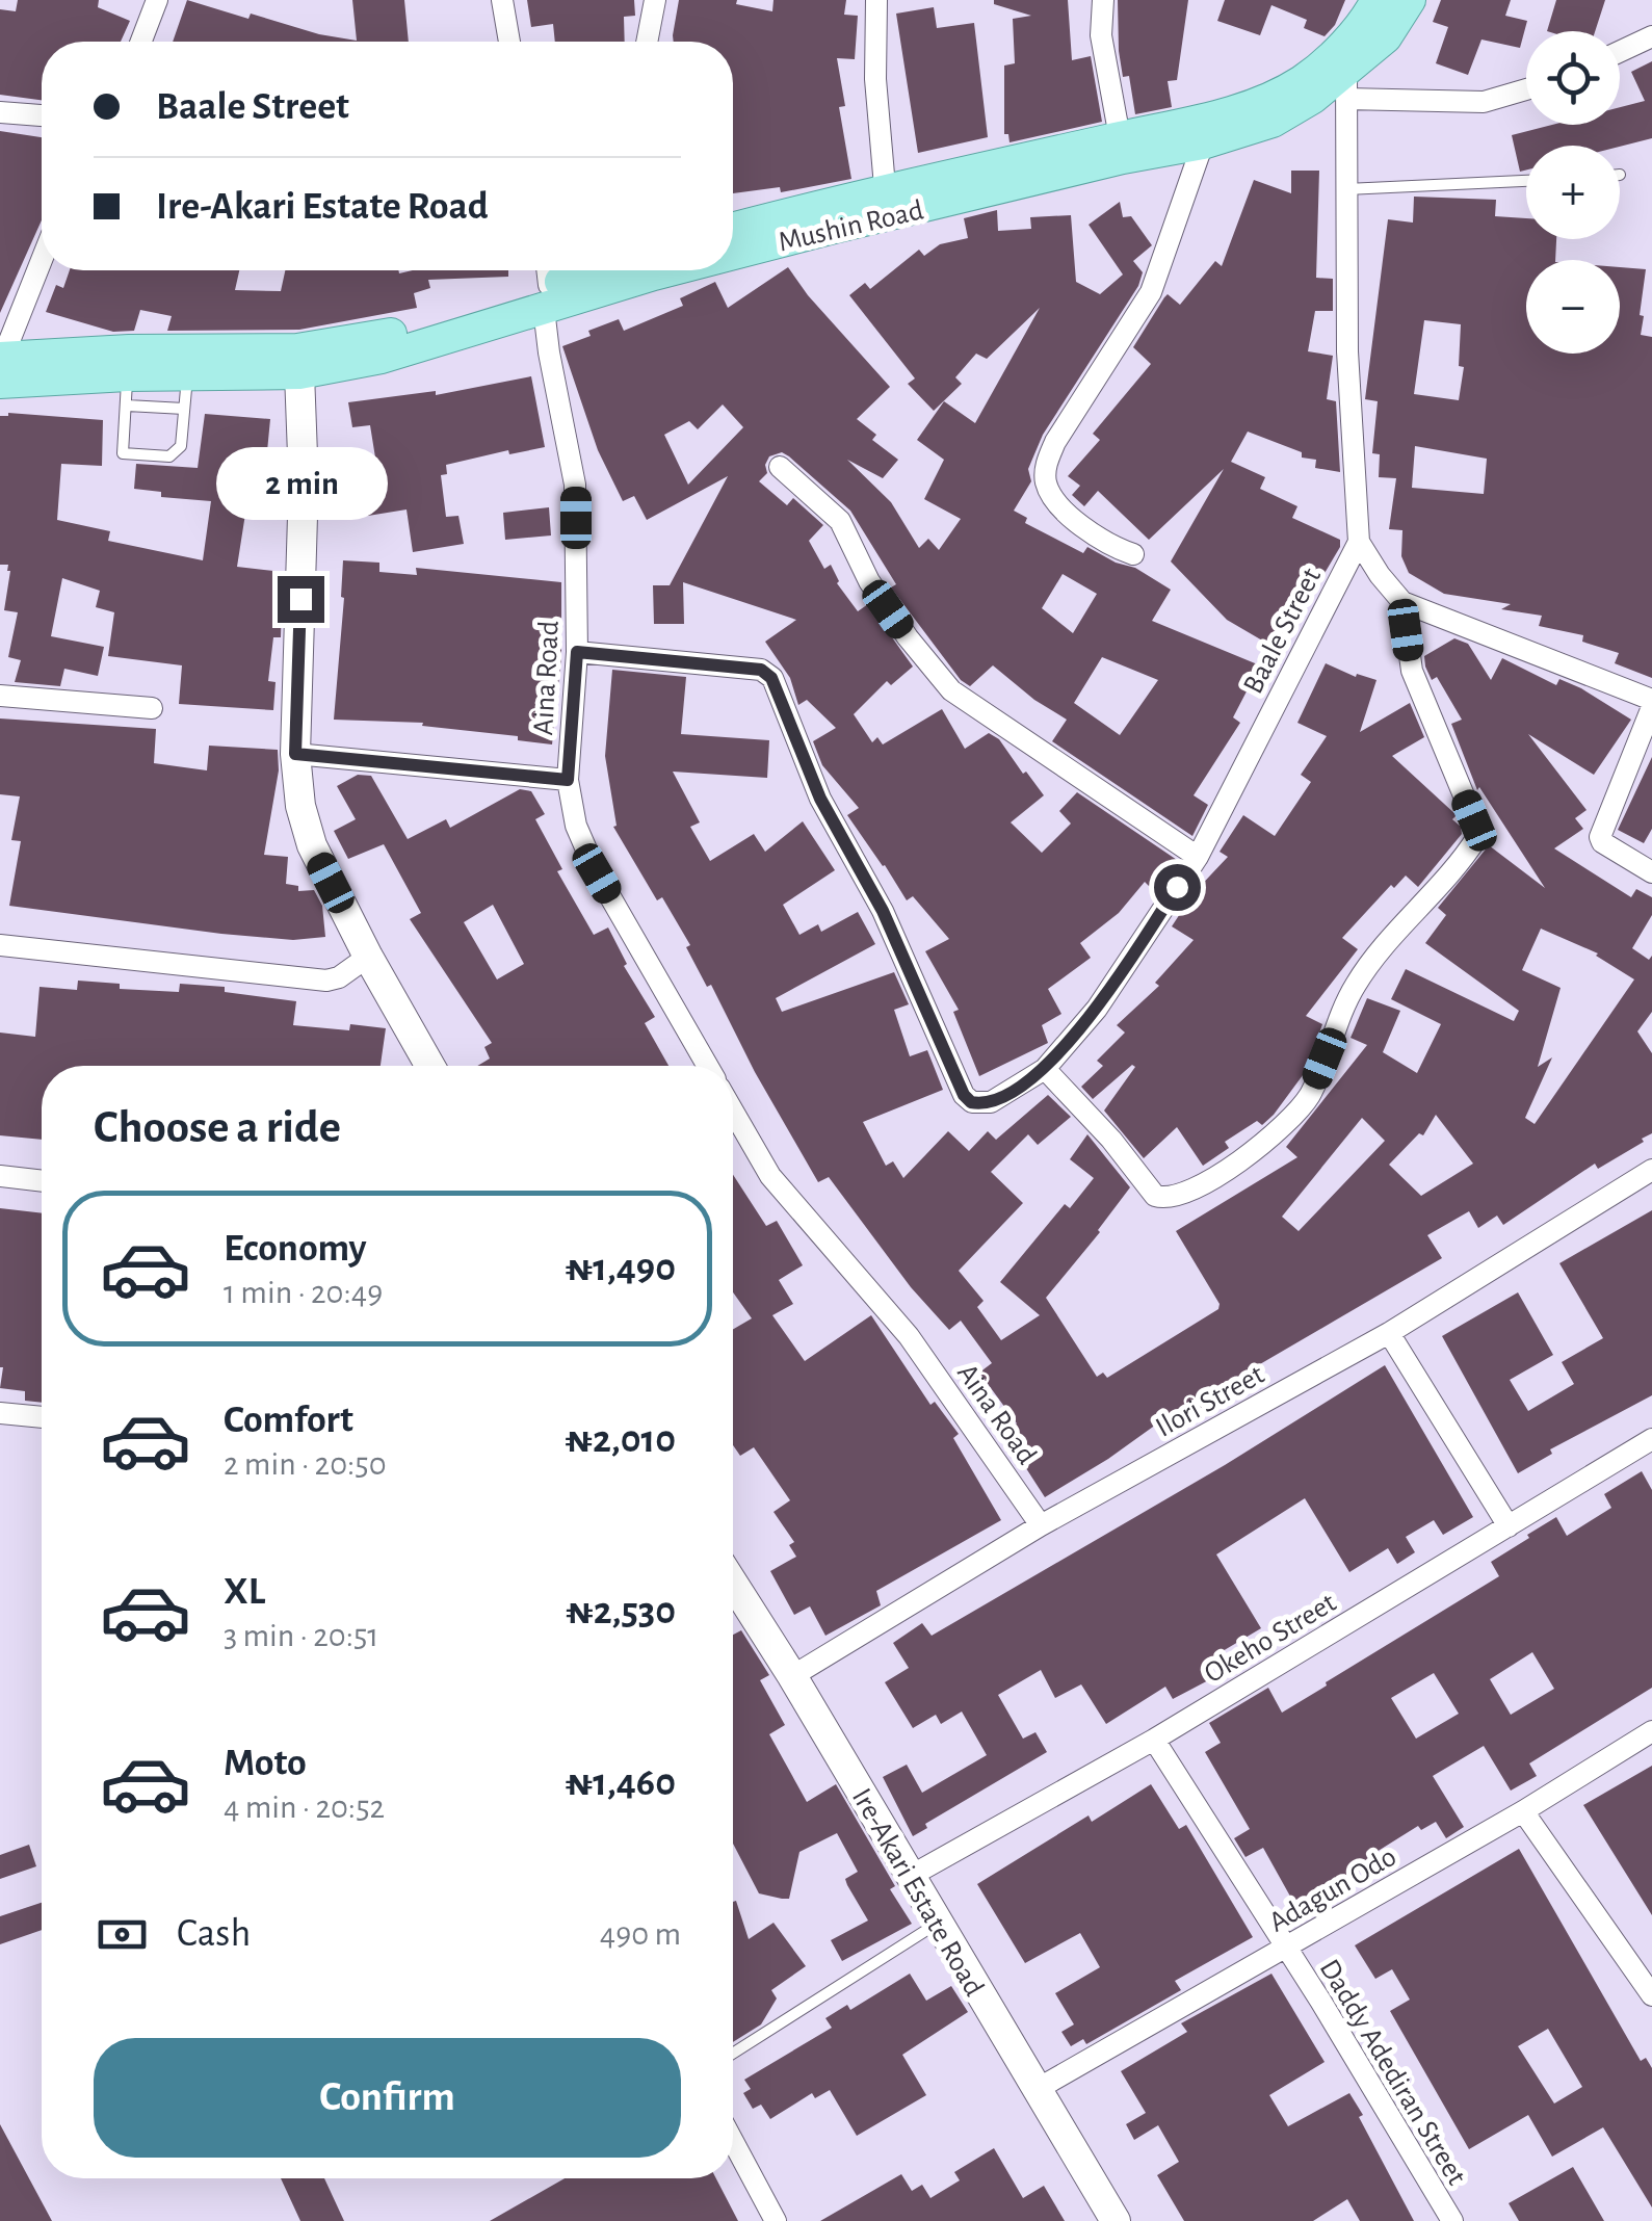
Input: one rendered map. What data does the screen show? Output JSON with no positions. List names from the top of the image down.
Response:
{
  "streets": {
    "main road": ["Mushin Road"],
    "street": [
      "Baale Street",
      "Aina Road",
      "Ilori Street",
      "Okeho Street",
      "Adagun Odo",
      "Ire-Akari Estate Road",
      "Daddy Adediran Street"
    ]
  },
  "crossings": [
    ["Mushin Road", "Aina Road"],
    ["Baale Street", "Aina Road"],
    ["Aina Road", "Ilori Street"],
    ["Ilori Street", "Ire-Akari Estate Road"],
    ["Okeho Street", "Ire-Akari Estate Road"],
    ["Okeho Street", "Daddy Adediran Street"],
    ["Adagun Odo", "Ire-Akari Estate Road"],
    ["Adagun Odo", "Daddy Adediran Street"]
  ],
  "page": {
    "map_buttons": ["+", "−"],
    "banner": ["Baale Street", "Ire-Akari Estate Road"],
    "bubble": "2 min",
    "heading": "Choose a ride",
    "list": [
      {
        "name": "Economy",
        "note": "1 min · 20:49",
        "value": "₦1,490"
      },
      {
        "name": "Comfort",
        "note": "2 min · 20:50",
        "value": "₦2,010"
      },
      {
        "name": "XL",
        "note": "3 min · 20:51",
        "value": "₦2,530"
      },
      {
        "name": "Moto",
        "note": "4 min · 20:52",
        "value": "₦1,460"
      }
    ],
    "pay": ["Cash", "490 m"],
    "buttons": "Confirm"
  }
}
